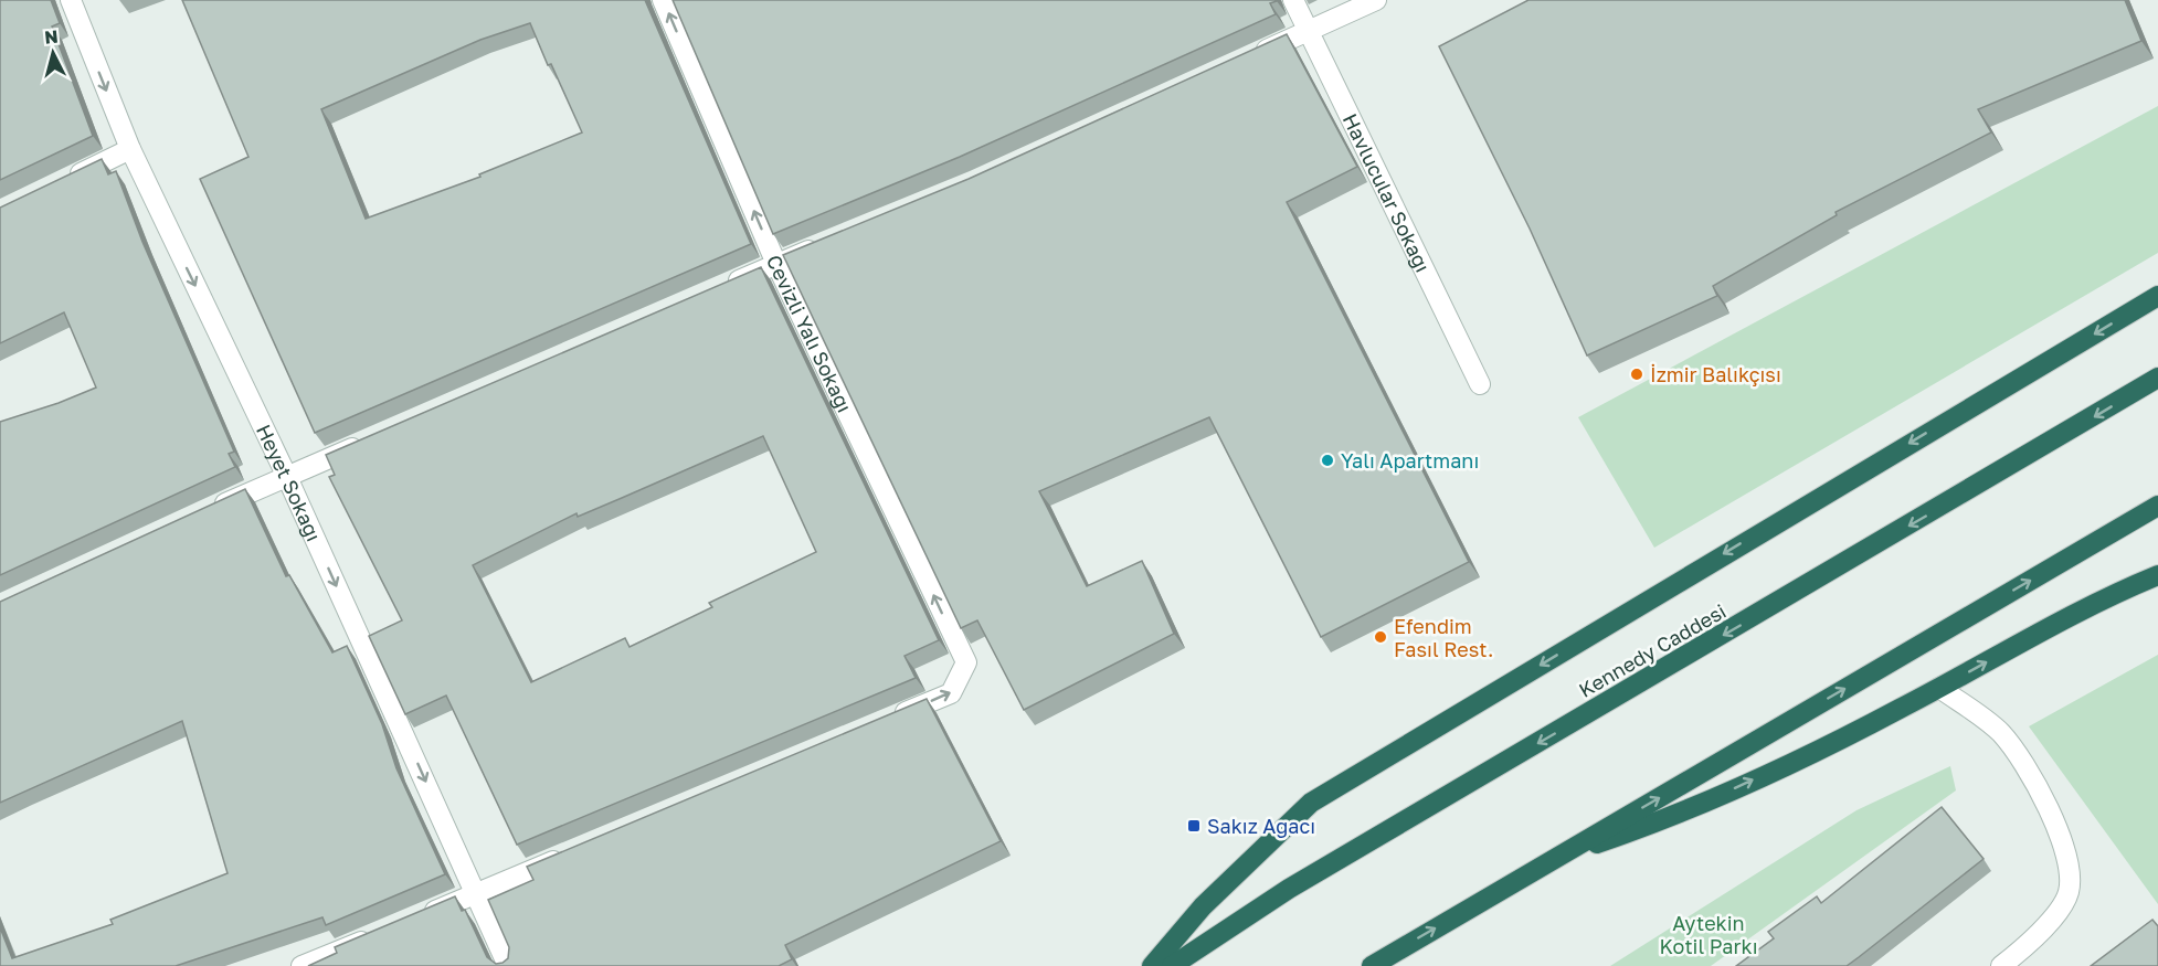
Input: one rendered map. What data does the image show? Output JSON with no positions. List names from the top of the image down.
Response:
{
  "streets": {
    "highway": ["Kennedy Caddesi"],
    "street": ["Havlucular Sokağı", "Cevizli Yalı Sokağı", "Heyet Sokağı"]
  },
  "one_way": ["Cevizli Yalı Sokağı", "Heyet Sokağı"],
  "parks": ["Aytekin Kotil Parkı"],
  "places": {
    "other": ["İzmir Balıkçısı", "Yalı Apartmanı", "Efendim Fasıl Rest."],
    "transit": ["Sakız Ağacı"]
  },
  "north": "top"
}
